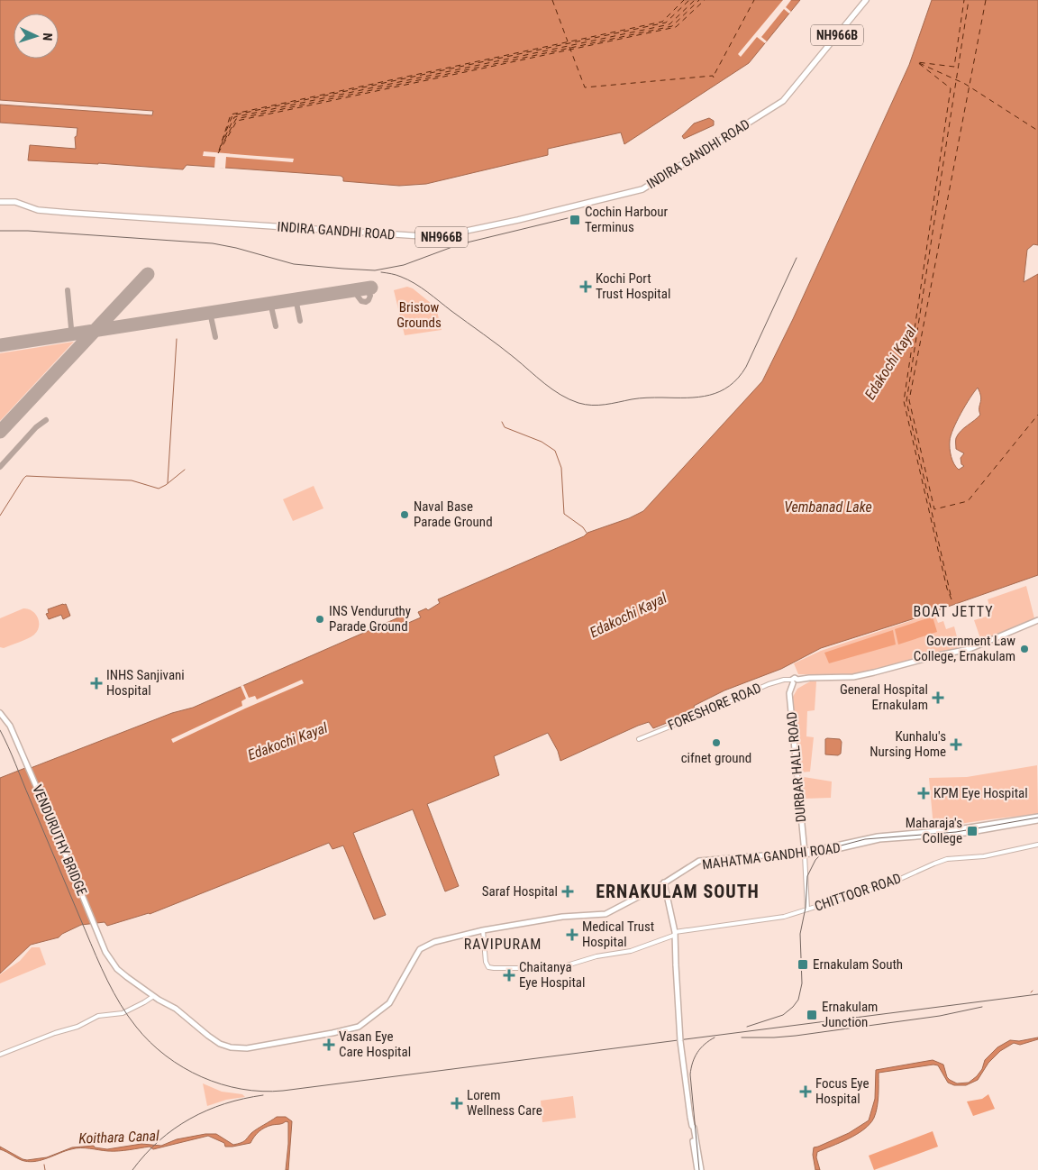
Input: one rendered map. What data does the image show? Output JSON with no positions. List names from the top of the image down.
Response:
{
  "streets": {
    "highway": ["NH966B", "INDIRA GANDHI ROAD"],
    "main road": [
      "FORESHORE ROAD",
      "DURBAR HALL ROAD",
      "VENDURUTHY BRIDGE",
      "MAHATMA GANDHI ROAD",
      "CHITTOOR ROAD"
    ]
  },
  "crossings": [
    ["FORESHORE ROAD", "DURBAR HALL ROAD"],
    ["DURBAR HALL ROAD", "MAHATMA GANDHI ROAD"],
    ["VENDURUTHY BRIDGE", "MAHATMA GANDHI ROAD"],
    ["MAHATMA GANDHI ROAD", "CHITTOOR ROAD"]
  ],
  "districts": ["BOAT JETTY", "ERNAKULAM SOUTH", "RAVIPURAM"],
  "water": ["Edakochi Kayal", "Vembanad Lake", "Koithara Canal"],
  "parks": ["Bristow Grounds"],
  "places": {
    "transit": [
      "Cochin Harbour Terminus",
      "Maharaja's College",
      "Ernakulam South",
      "Ernakulam Junction"
    ],
    "health": [
      "Kochi Port Trust Hospital",
      "INHS Sanjivani Hospital",
      "General Hospital Ernakulam",
      "Kunhalu's Nursing Home",
      "KPM Eye Hospital",
      "Saraf Hospital",
      "Medical Trust Hospital",
      "Chaitanya Eye Hospital",
      "Vasan Eye Care Hospital",
      "Focus Eye Hospital",
      "Lorem Wellness Care"
    ],
    "other": [
      "Naval Base Parade Ground",
      "INS Venduruthy Parade Ground",
      "Government Law College, Ernakulam",
      "cifnet ground"
    ]
  },
  "north": "right"
}
